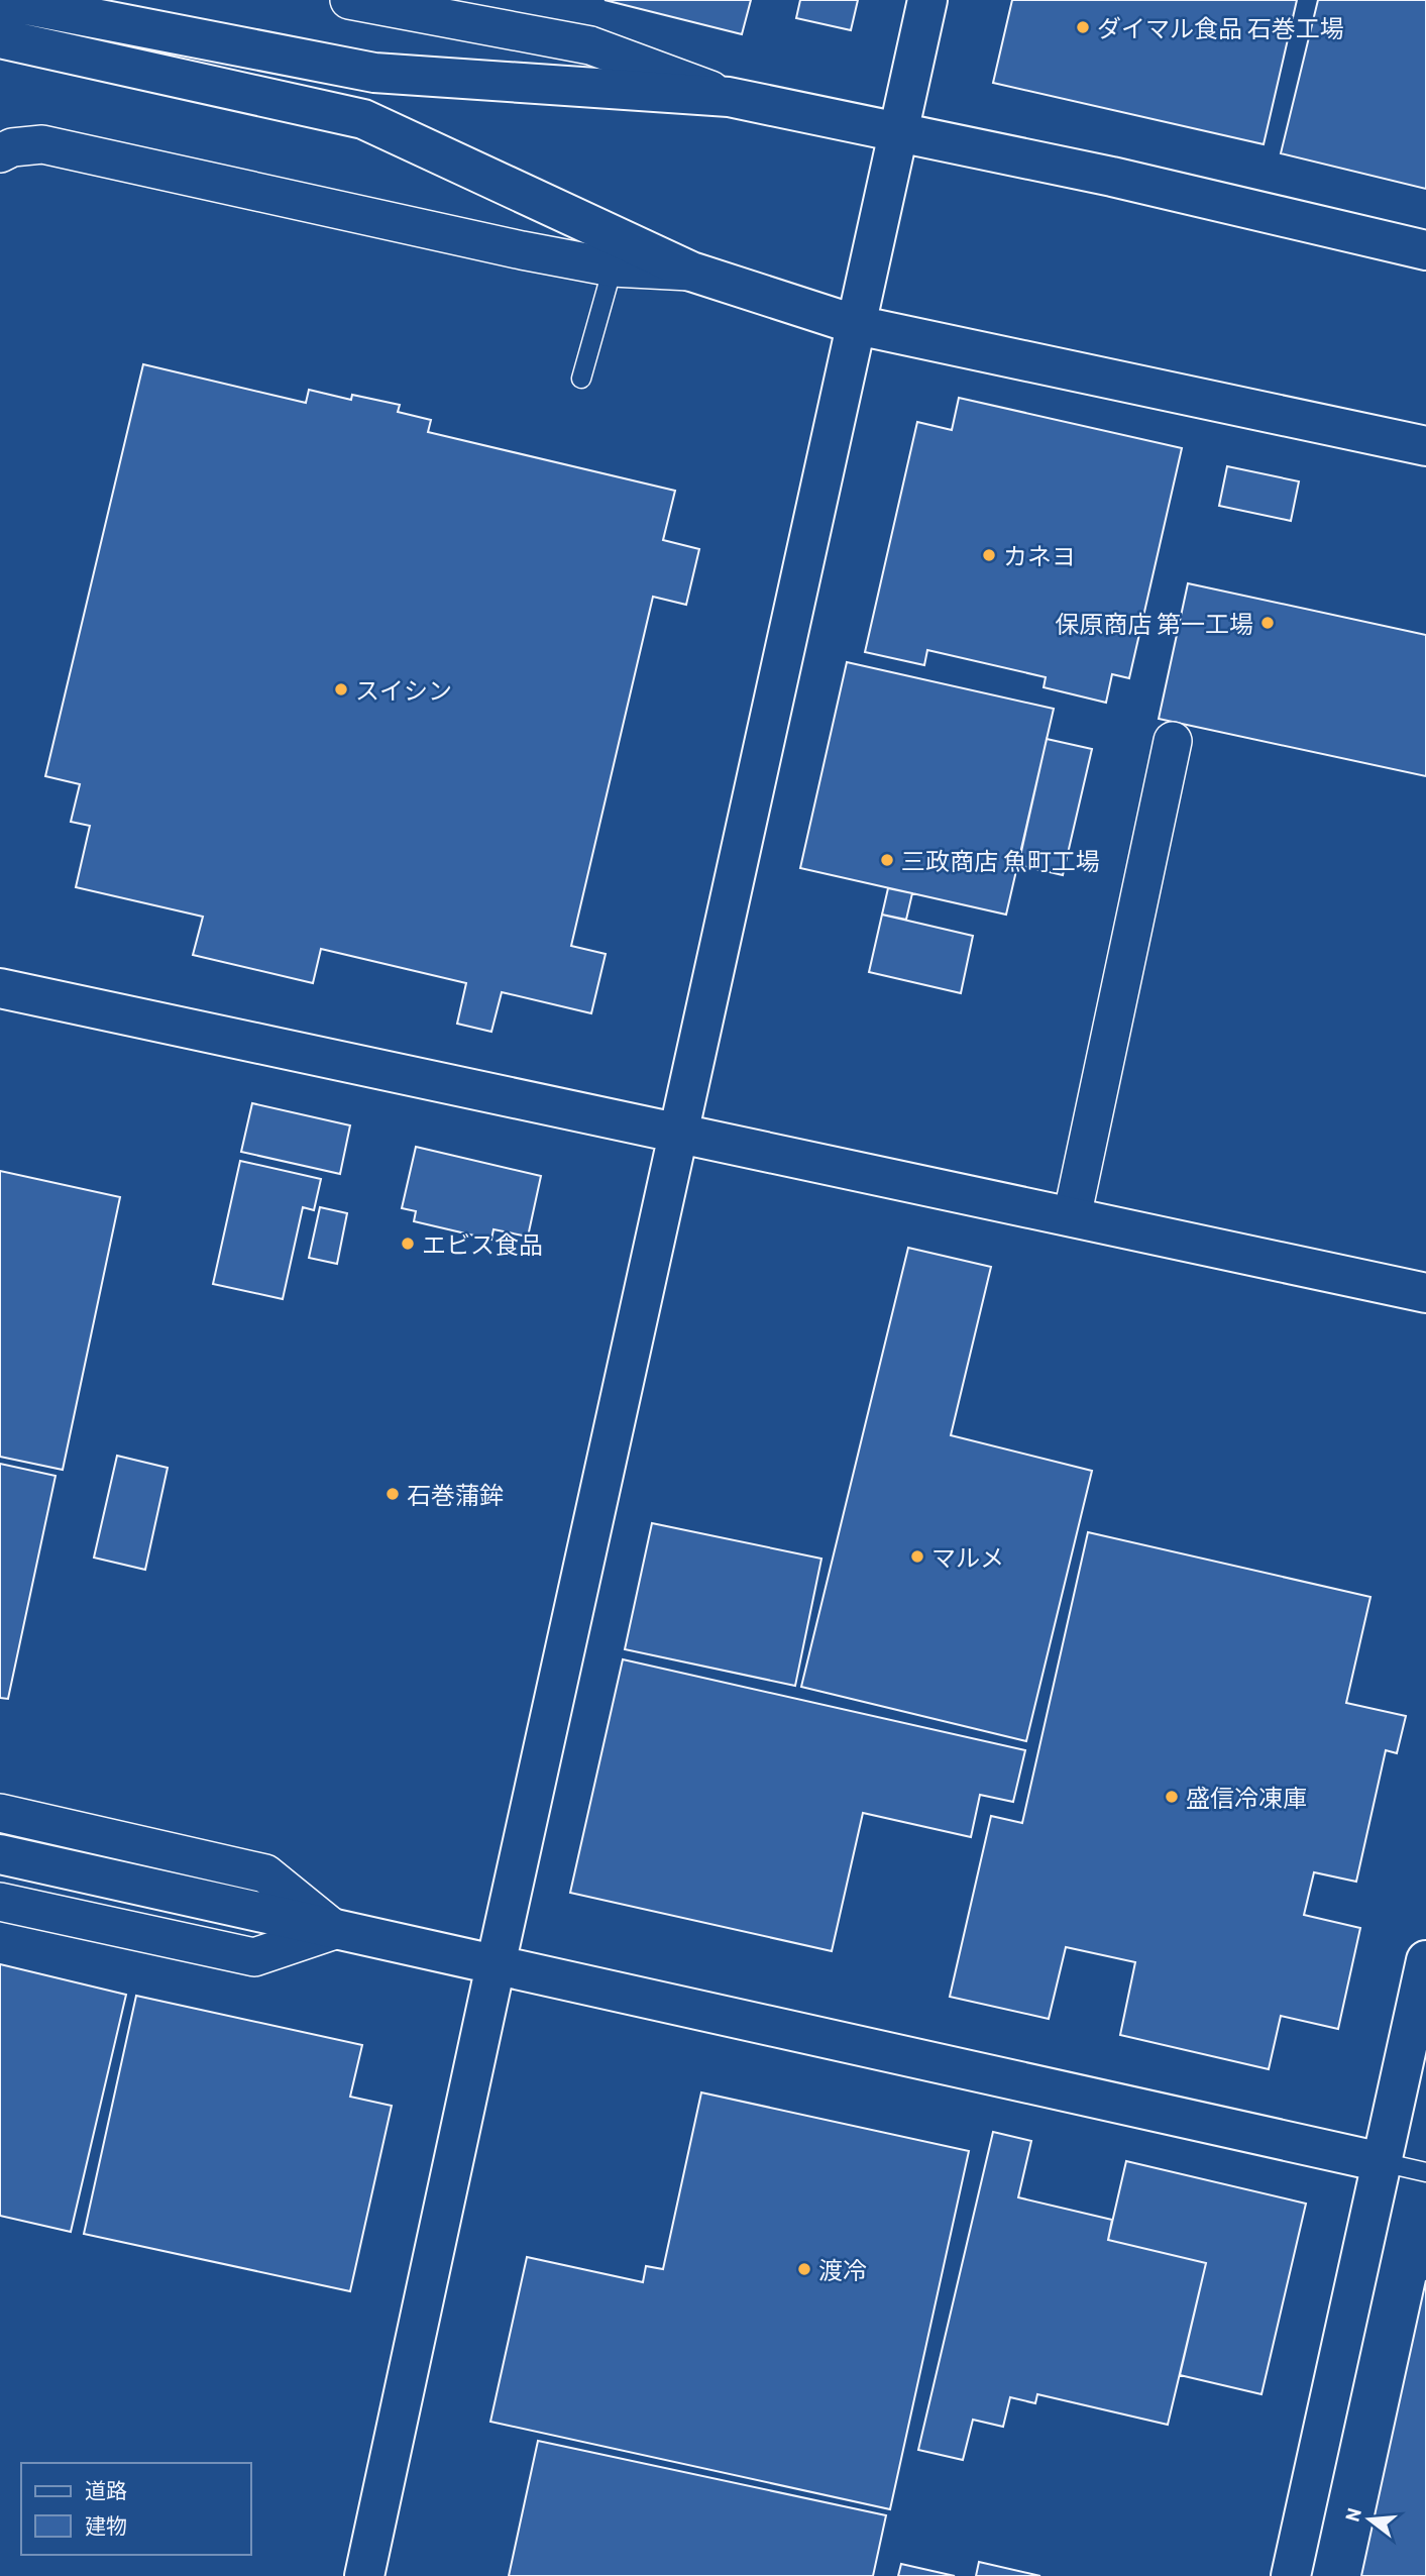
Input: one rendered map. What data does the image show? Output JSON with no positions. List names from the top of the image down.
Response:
{
  "places": [
    "ダイマル食品 石巻工場",
    "カネヨ",
    "保原商店 第一工場",
    "スイシン",
    "三政商店 魚町工場",
    "エビス食品",
    "石巻蒲鉾",
    "マルメ",
    "盛信冷凍庫",
    "渡冷"
  ],
  "legend": ["道路", "建物"],
  "north": "left"
}
